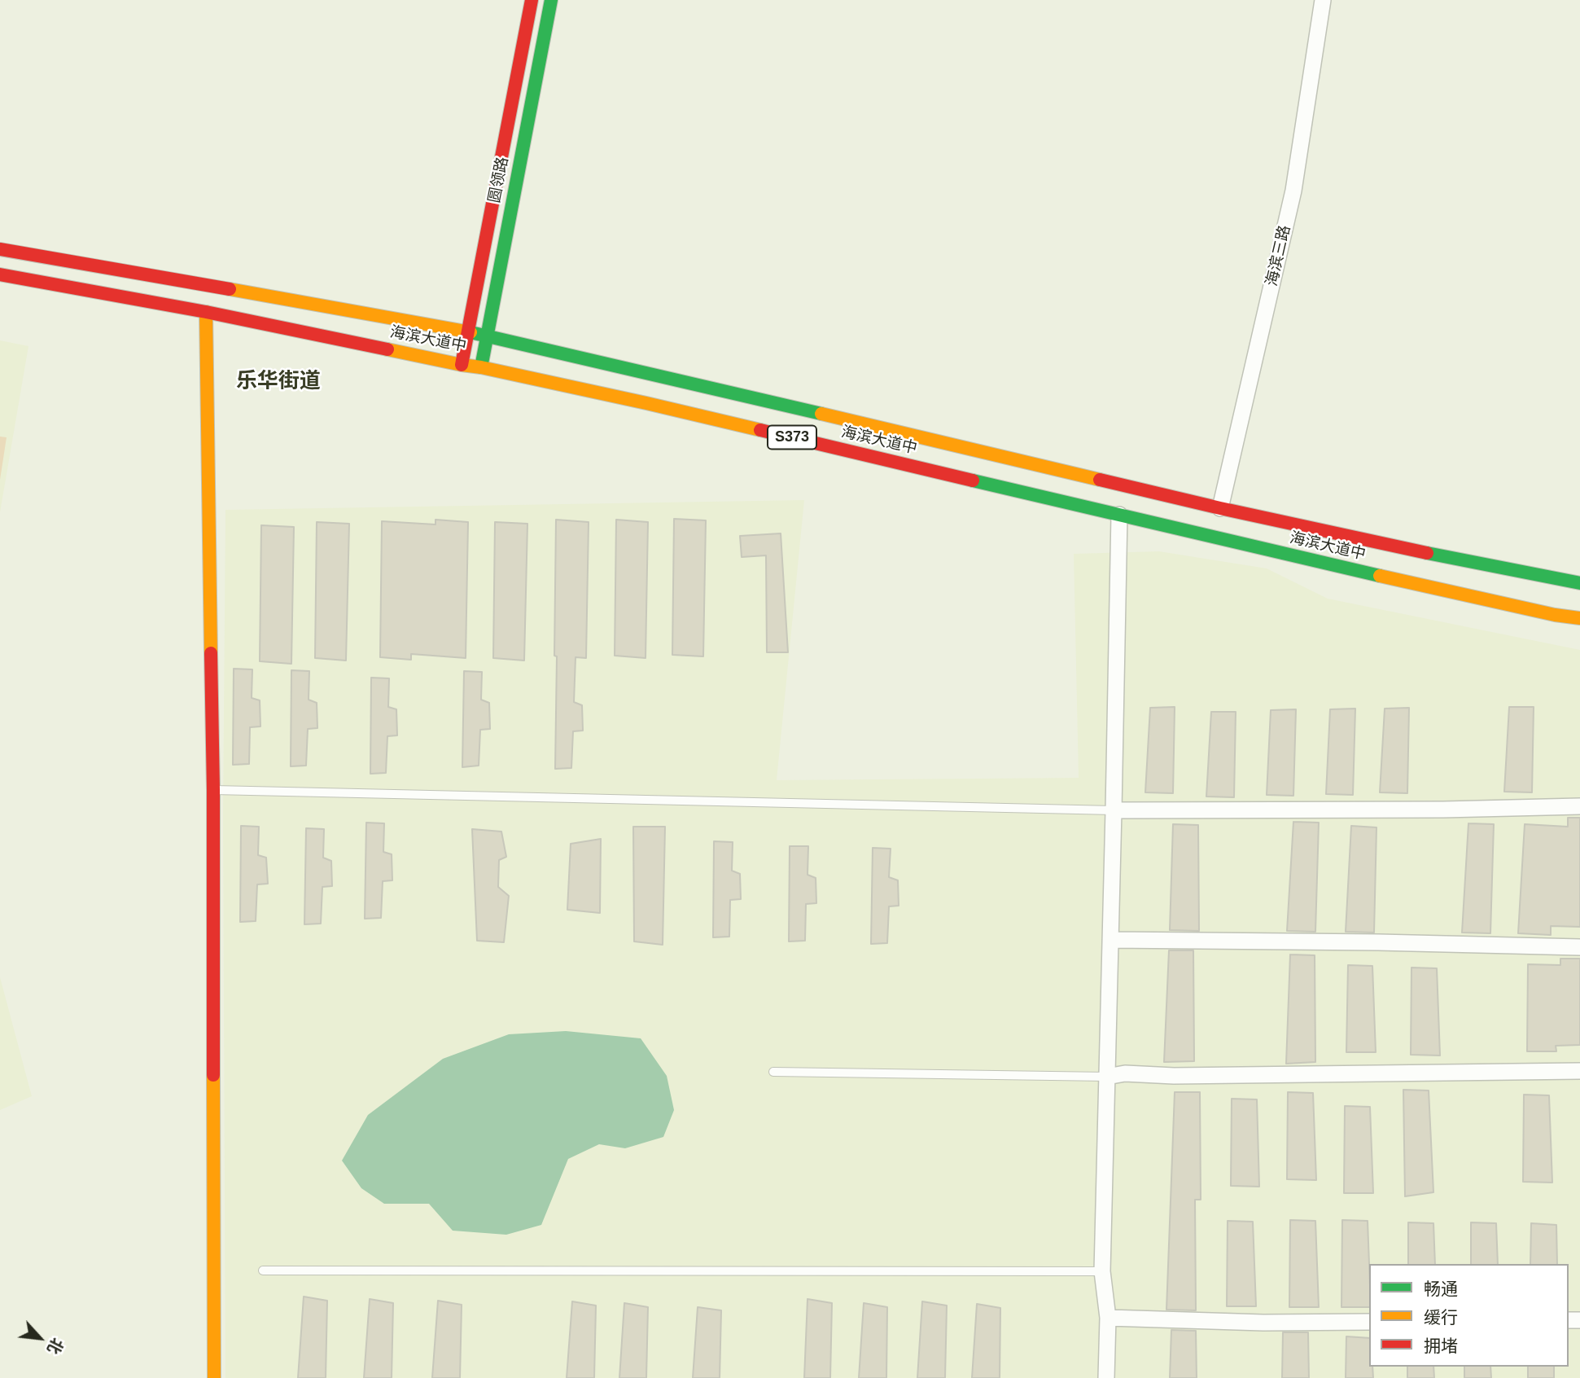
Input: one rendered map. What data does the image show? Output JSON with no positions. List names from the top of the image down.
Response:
{
  "streets": {
    "main road": ["圆领路", "海滨大道中", "S373"],
    "street": ["海滨三路"]
  },
  "crossings": [
    ["圆领路", "海滨大道中"],
    ["海滨三路", "海滨大道中"]
  ],
  "districts": ["乐华街道"],
  "legend": ["畅通", "缓行", "拥堵"],
  "north": "bottom right"
}
